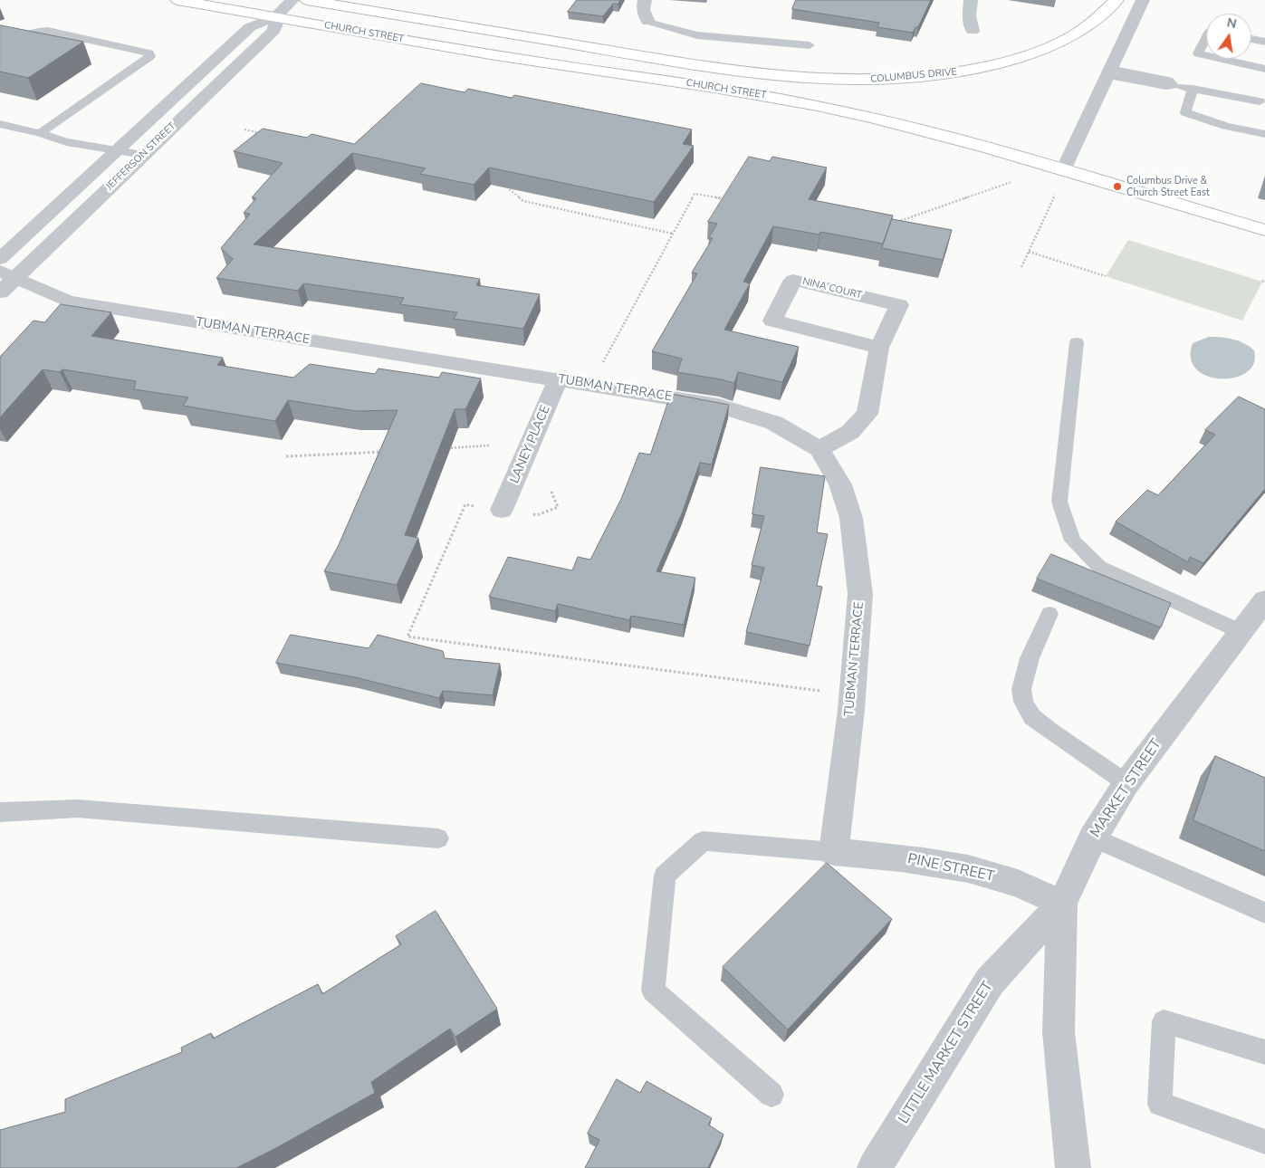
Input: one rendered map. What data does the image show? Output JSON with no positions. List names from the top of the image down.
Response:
{
  "streets": {
    "highway": ["CHURCH STREET", "COLUMBUS DRIVE"],
    "street": [
      "JEFFERSON STREET",
      "NINA COURT",
      "TUBMAN TERRACE",
      "LANEY PLACE",
      "MARKET STREET",
      "PINE STREET",
      "LITTLE MARKET STREET"
    ]
  },
  "crossings": [
    ["CHURCH STREET", "COLUMBUS DRIVE"],
    ["CHURCH STREET", "JEFFERSON STREET"],
    ["JEFFERSON STREET", "TUBMAN TERRACE"],
    ["NINA COURT", "TUBMAN TERRACE"],
    ["TUBMAN TERRACE", "LANEY PLACE"],
    ["TUBMAN TERRACE", "PINE STREET"],
    ["MARKET STREET", "PINE STREET"],
    ["MARKET STREET", "LITTLE MARKET STREET"],
    ["PINE STREET", "LITTLE MARKET STREET"]
  ],
  "places": ["Columbus Drive & Church Street East"],
  "north": "top"
}
